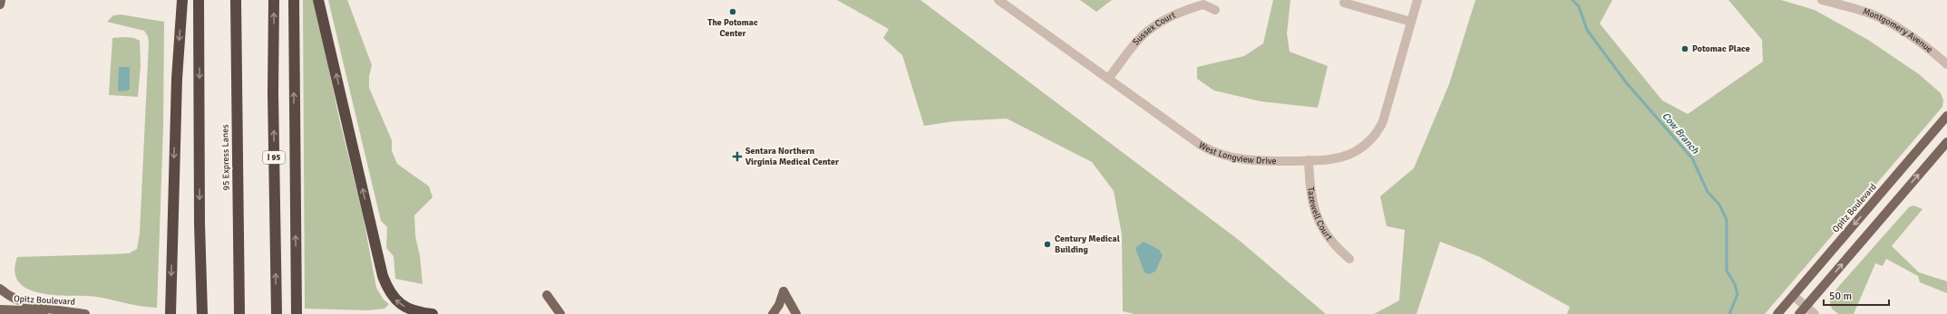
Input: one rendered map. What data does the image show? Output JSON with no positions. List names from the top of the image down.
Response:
{
  "streets": {
    "highway": ["95 Express Lanes", "I 95"],
    "main road": ["Opitz Boulevard"],
    "street": [
      "Sussex Court",
      "Montgomery Avenue",
      "West Longview Drive",
      "Tazewell Court"
    ]
  },
  "crossings": [
    ["Sussex Court", "West Longview Drive"],
    ["West Longview Drive", "Tazewell Court"]
  ],
  "water": ["Cow Branch"],
  "places": {
    "other": ["The Potomac Center", "Potomac Place", "Century Medical Building"],
    "health": ["Sentara Northern Virginia Medical Center"]
  },
  "scale_bar": "50 m"
}
